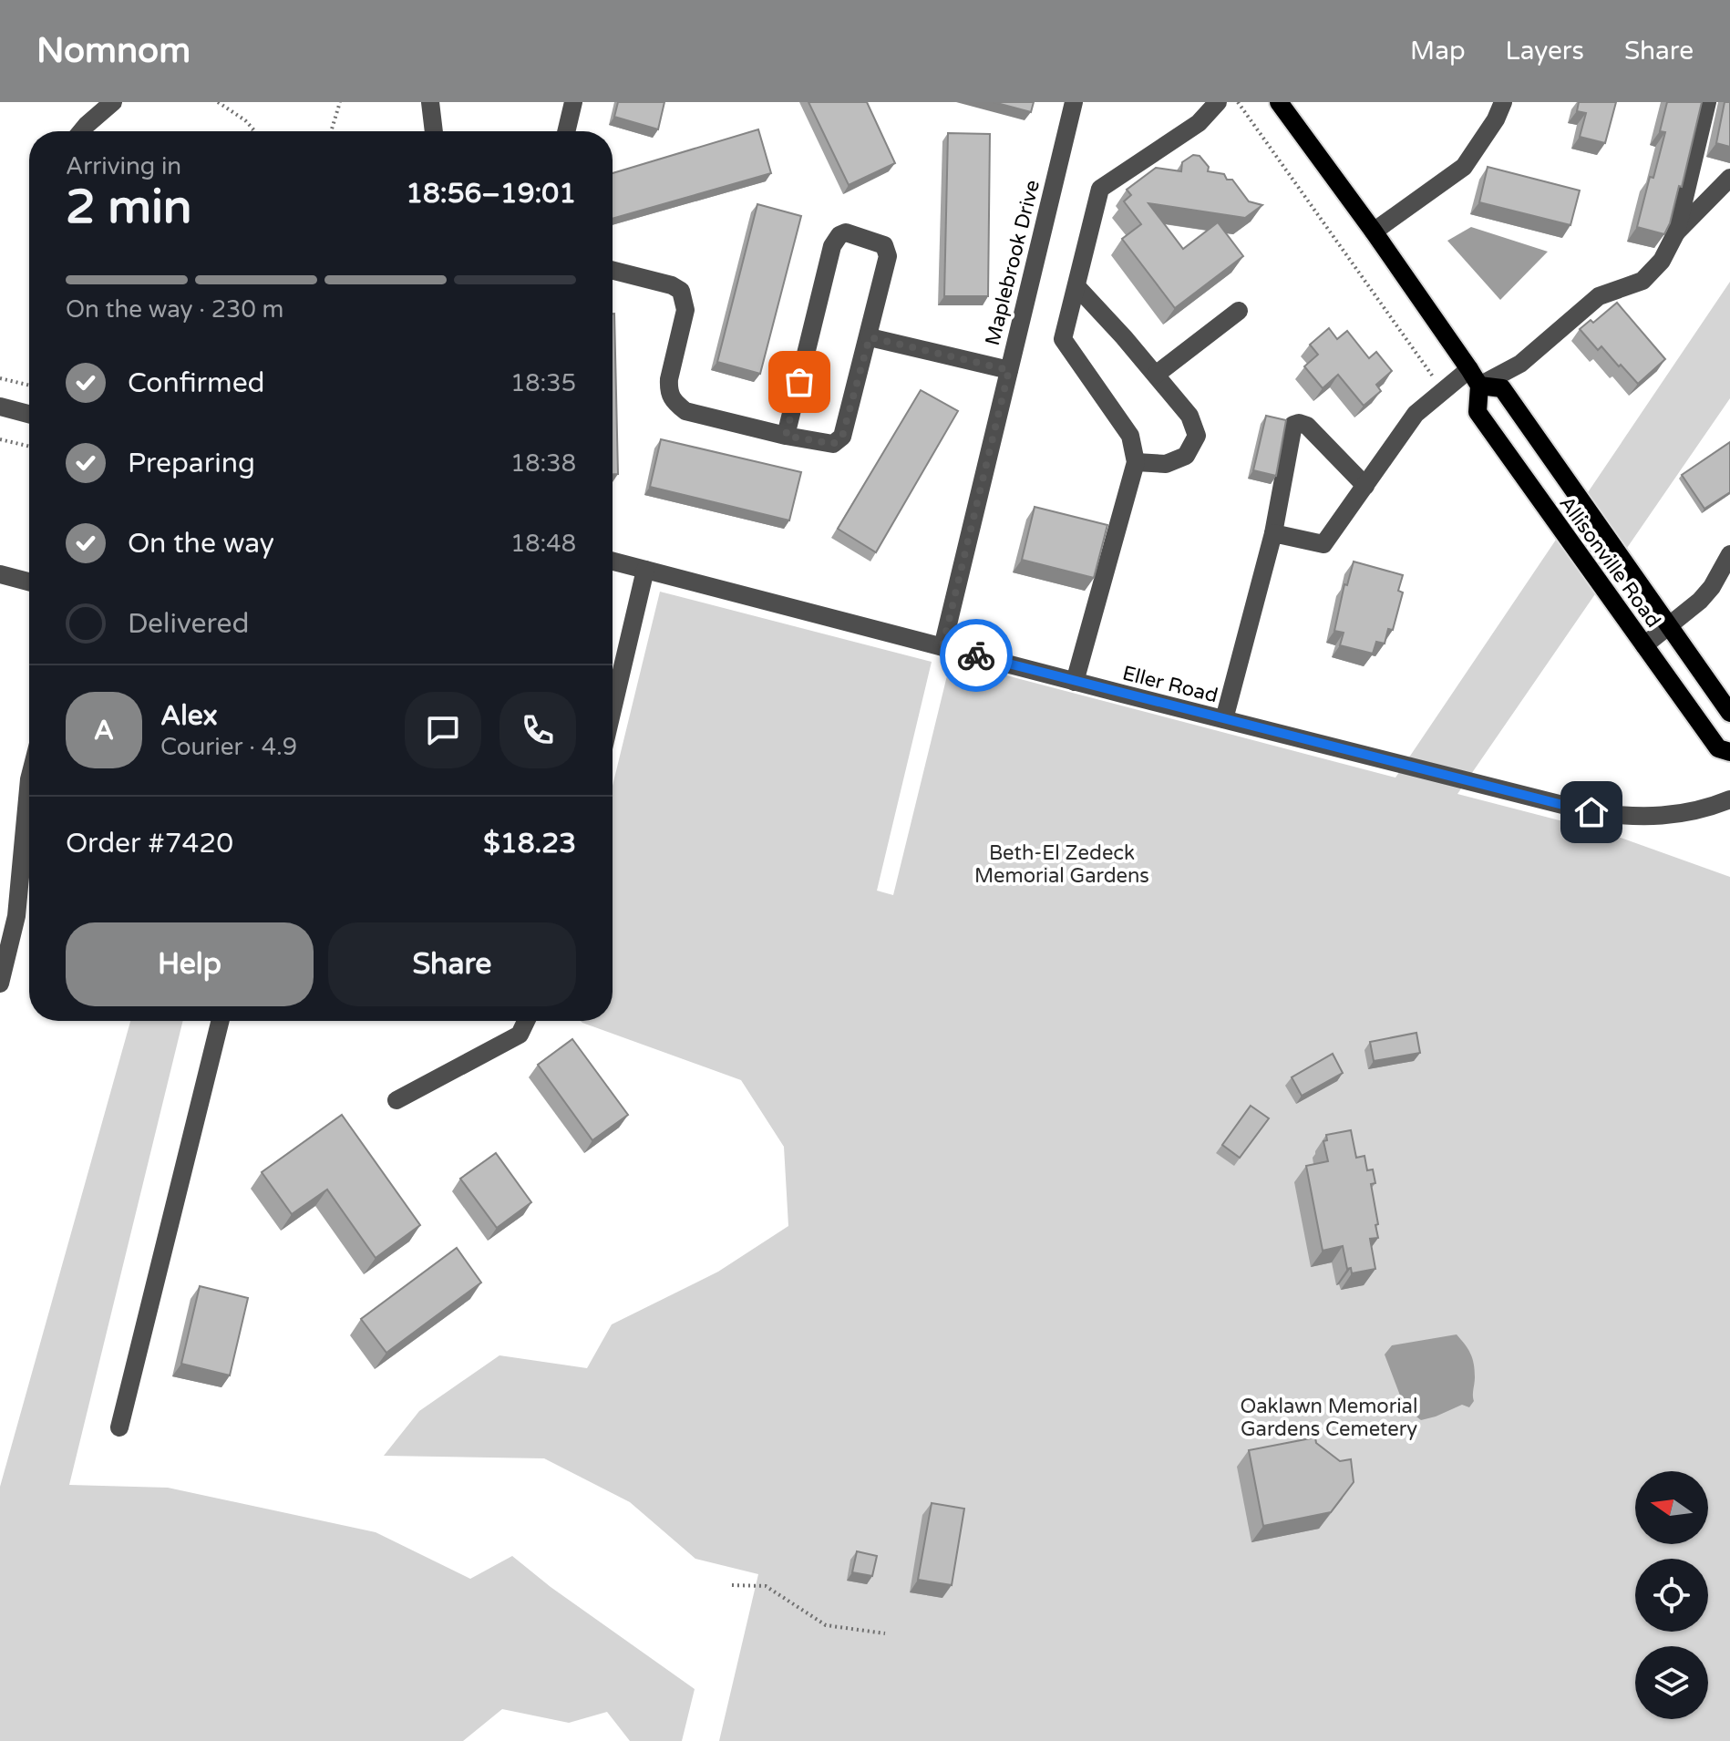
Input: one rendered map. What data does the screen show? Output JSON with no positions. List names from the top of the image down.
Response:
{
  "streets": {
    "main road": ["Allisonville Road"],
    "street": ["Maplebrook Drive", "Eller Road"]
  },
  "crossings": [
    ["Maplebrook Drive", "Eller Road"]
  ],
  "parks": ["Beth-El Zedeck Memorial Gardens", "Oaklawn Memorial Gardens Cemetery"],
  "north": "left",
  "page": {
    "header": "Nomnom",
    "nav": ["Map", "Layers", "Share"],
    "heading": ["2 min", "Arriving in", "18:56–19:01"],
    "panel": [
      "Alex",
      "Courier · 4.9",
      "Order #7420",
      "$18.23"
    ],
    "bar": "On the way · 230 m",
    "list": [
      ["Confirmed", "18:35"],
      ["Preparing", "18:38"],
      ["On the way", "18:48"],
      "Delivered"
    ],
    "round": "A",
    "buttons": ["Help", "Share"]
  }
}
